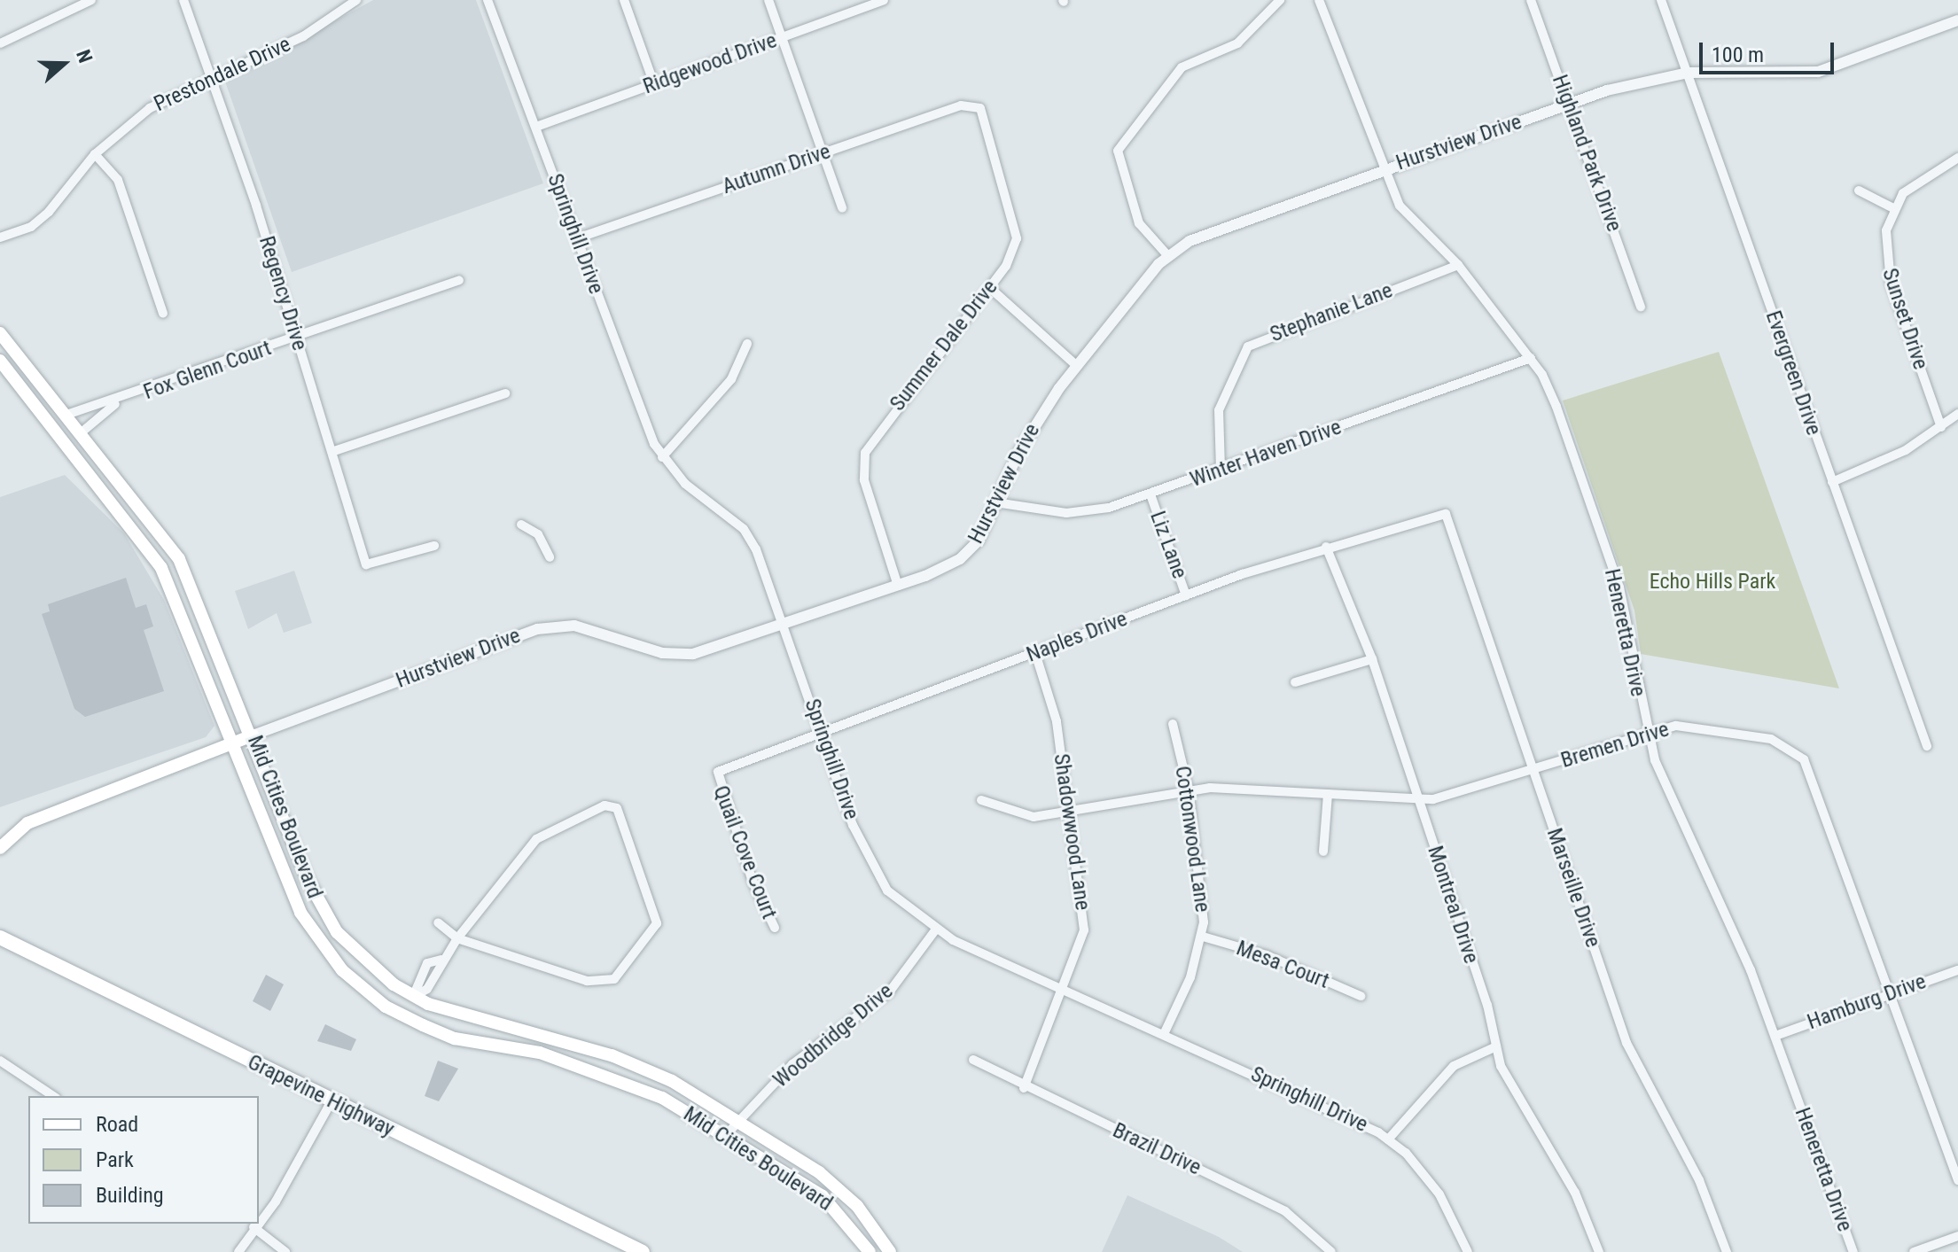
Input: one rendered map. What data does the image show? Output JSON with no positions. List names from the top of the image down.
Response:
{
  "streets": {
    "main road": ["Hurstview Drive", "Mid Cities Boulevard", "Grapevine Highway"],
    "street": [
      "Ridgewood Drive",
      "Prestondale Drive",
      "Highland Park Drive",
      "Autumn Drive",
      "Springhill Drive",
      "Regency Drive",
      "Stephanie Lane",
      "Sunset Drive",
      "Summer Dale Drive",
      "Fox Glenn Court",
      "Evergreen Drive",
      "Winter Haven Drive",
      "Liz Lane",
      "Heneretta Drive",
      "Naples Drive",
      "Bremen Drive",
      "Shadowwood Lane",
      "Cottonwood Lane",
      "Quail Cove Court",
      "Marseille Drive",
      "Montreal Drive",
      "Mesa Court",
      "Hamburg Drive",
      "Woodbridge Drive",
      "Brazil Drive"
    ]
  },
  "crossings": [
    ["Ridgewood Drive", "Springhill Drive"],
    ["Prestondale Drive", "Regency Drive"],
    ["Hurstview Drive", "Highland Park Drive"],
    ["Hurstview Drive", "Springhill Drive"],
    ["Hurstview Drive", "Summer Dale Drive"],
    ["Hurstview Drive", "Evergreen Drive"],
    ["Hurstview Drive", "Winter Haven Drive"],
    ["Hurstview Drive", "Heneretta Drive"],
    ["Hurstview Drive", "Mid Cities Boulevard"],
    ["Autumn Drive", "Springhill Drive"],
    ["Autumn Drive", "Summer Dale Drive"],
    ["Springhill Drive", "Naples Drive"],
    ["Springhill Drive", "Shadowwood Lane"],
    ["Springhill Drive", "Cottonwood Lane"],
    ["Springhill Drive", "Woodbridge Drive"],
    ["Regency Drive", "Fox Glenn Court"],
    ["Stephanie Lane", "Winter Haven Drive"],
    ["Stephanie Lane", "Heneretta Drive"],
    ["Fox Glenn Court", "Mid Cities Boulevard"],
    ["Winter Haven Drive", "Liz Lane"],
    ["Winter Haven Drive", "Heneretta Drive"],
    ["Liz Lane", "Naples Drive"],
    ["Heneretta Drive", "Bremen Drive"],
    ["Heneretta Drive", "Hamburg Drive"],
    ["Naples Drive", "Shadowwood Lane"],
    ["Naples Drive", "Quail Cove Court"],
    ["Naples Drive", "Marseille Drive"],
    ["Naples Drive", "Montreal Drive"],
    ["Bremen Drive", "Shadowwood Lane"],
    ["Bremen Drive", "Cottonwood Lane"],
    ["Bremen Drive", "Marseille Drive"],
    ["Bremen Drive", "Montreal Drive"],
    ["Bremen Drive", "Hamburg Drive"],
    ["Mid Cities Boulevard", "Woodbridge Drive"],
    ["Shadowwood Lane", "Brazil Drive"],
    ["Cottonwood Lane", "Mesa Court"]
  ],
  "parks": ["Echo Hills Park"],
  "legend": ["Road", "Park", "Building"],
  "scale_bar": "100 m",
  "north": "right"
}
